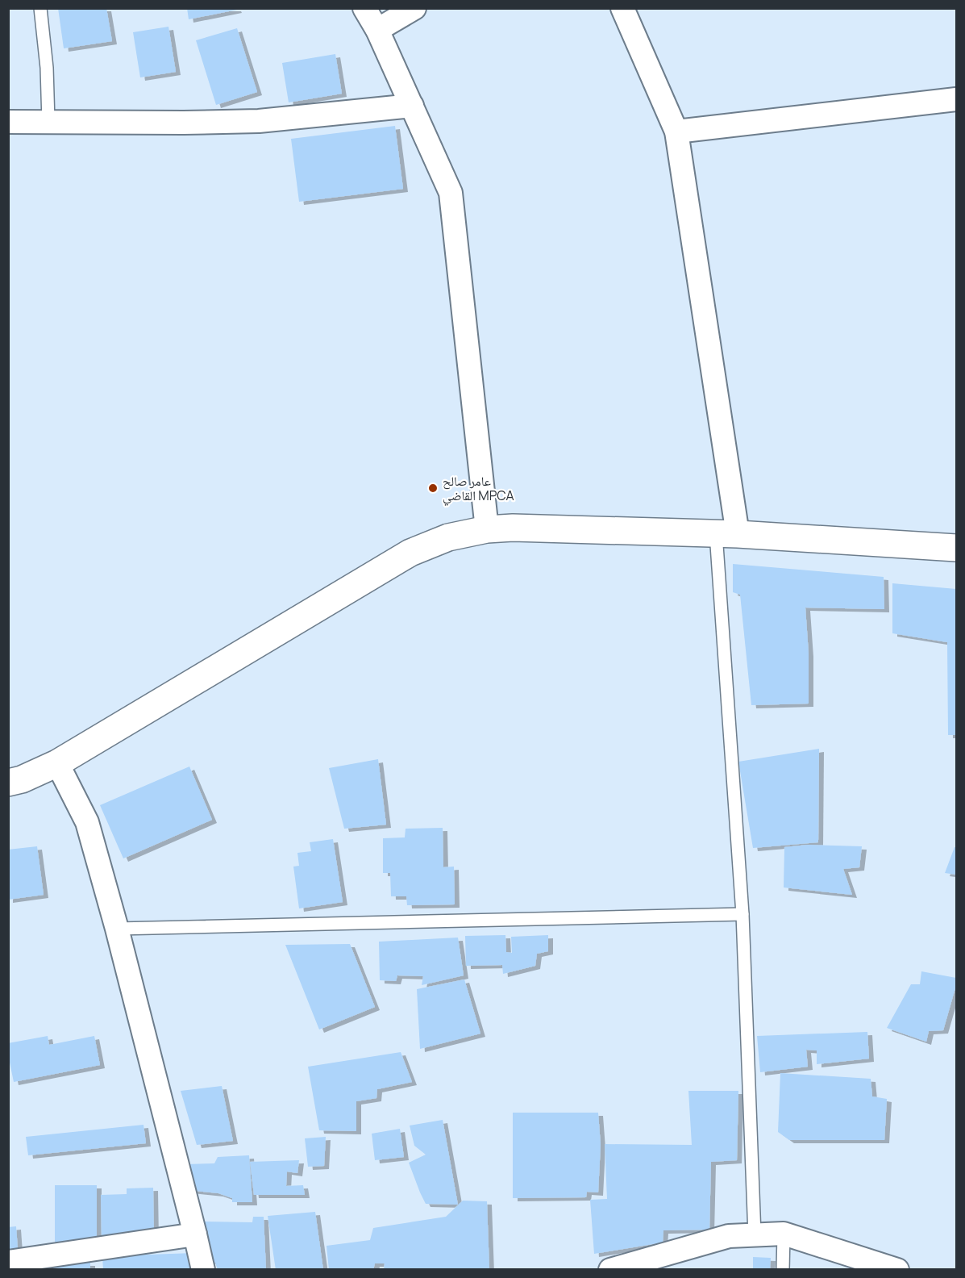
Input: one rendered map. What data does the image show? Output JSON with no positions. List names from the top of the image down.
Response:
{
  "places": ["عامر صالح القاضي MPCA"]
}
